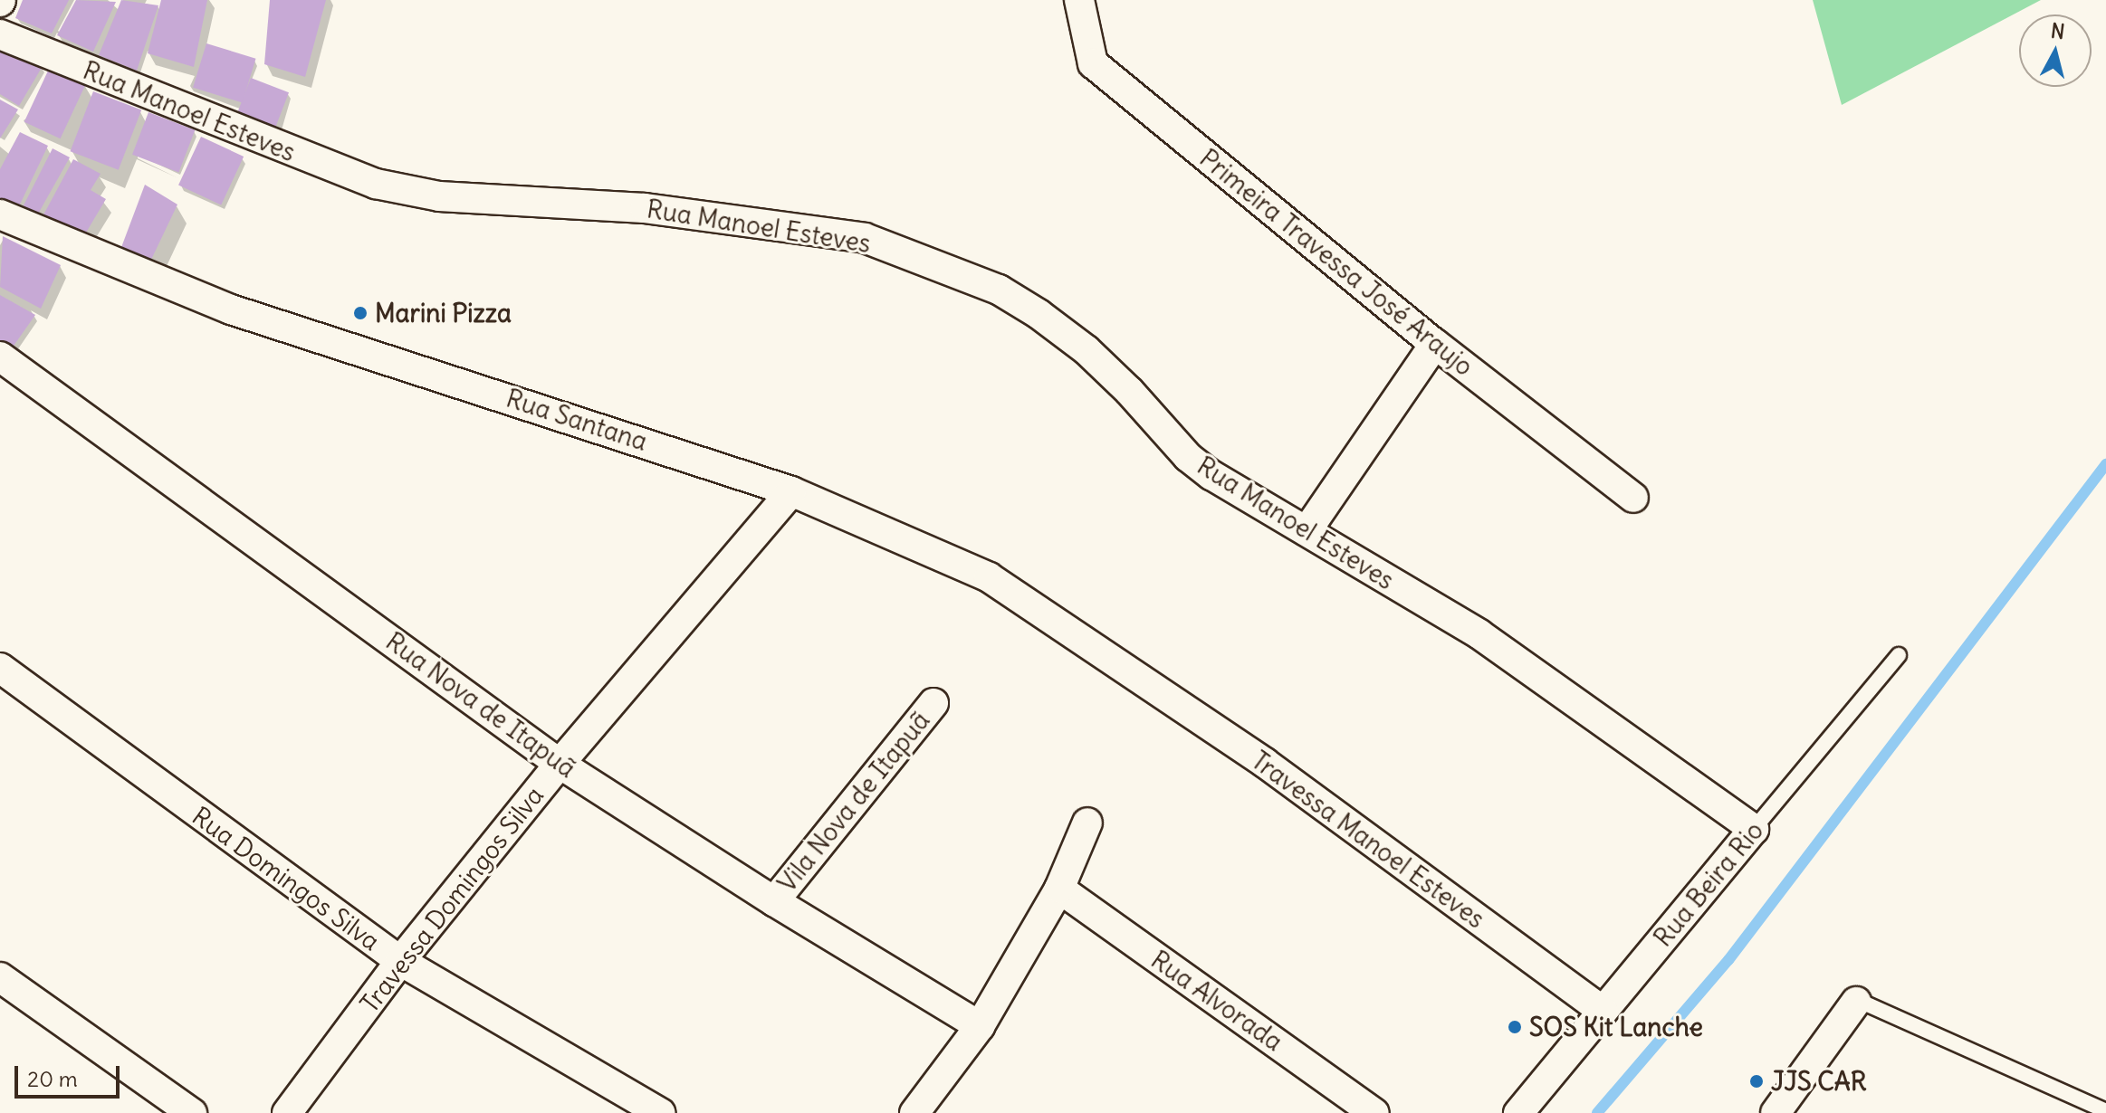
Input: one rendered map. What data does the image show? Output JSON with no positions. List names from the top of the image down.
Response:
{
  "streets": {
    "street": [
      "Rua Manoel Esteves",
      "Primeira Travessa José Araujo",
      "Rua Santana",
      "Rua Nova de Itapuã",
      "Vila Nova de Itapuã",
      "Travessa Manoel Esteves",
      "Rua Domingos Silva",
      "Rua Beira Rio",
      "Travessa Domingos Silva",
      "Rua Alvorada"
    ]
  },
  "crossings": [
    ["Rua Manoel Esteves", "Rua Beira Rio"],
    ["Rua Santana", "Travessa Manoel Esteves"],
    ["Rua Santana", "Travessa Domingos Silva"],
    ["Rua Nova de Itapuã", "Vila Nova de Itapuã"],
    ["Rua Nova de Itapuã", "Travessa Domingos Silva"],
    ["Travessa Manoel Esteves", "Rua Beira Rio"],
    ["Rua Domingos Silva", "Travessa Domingos Silva"]
  ],
  "places": ["Marini Pizza", "SOS Kit Lanche", "JJS CAR"],
  "scale_bar": "20 m",
  "north": "top"
}
